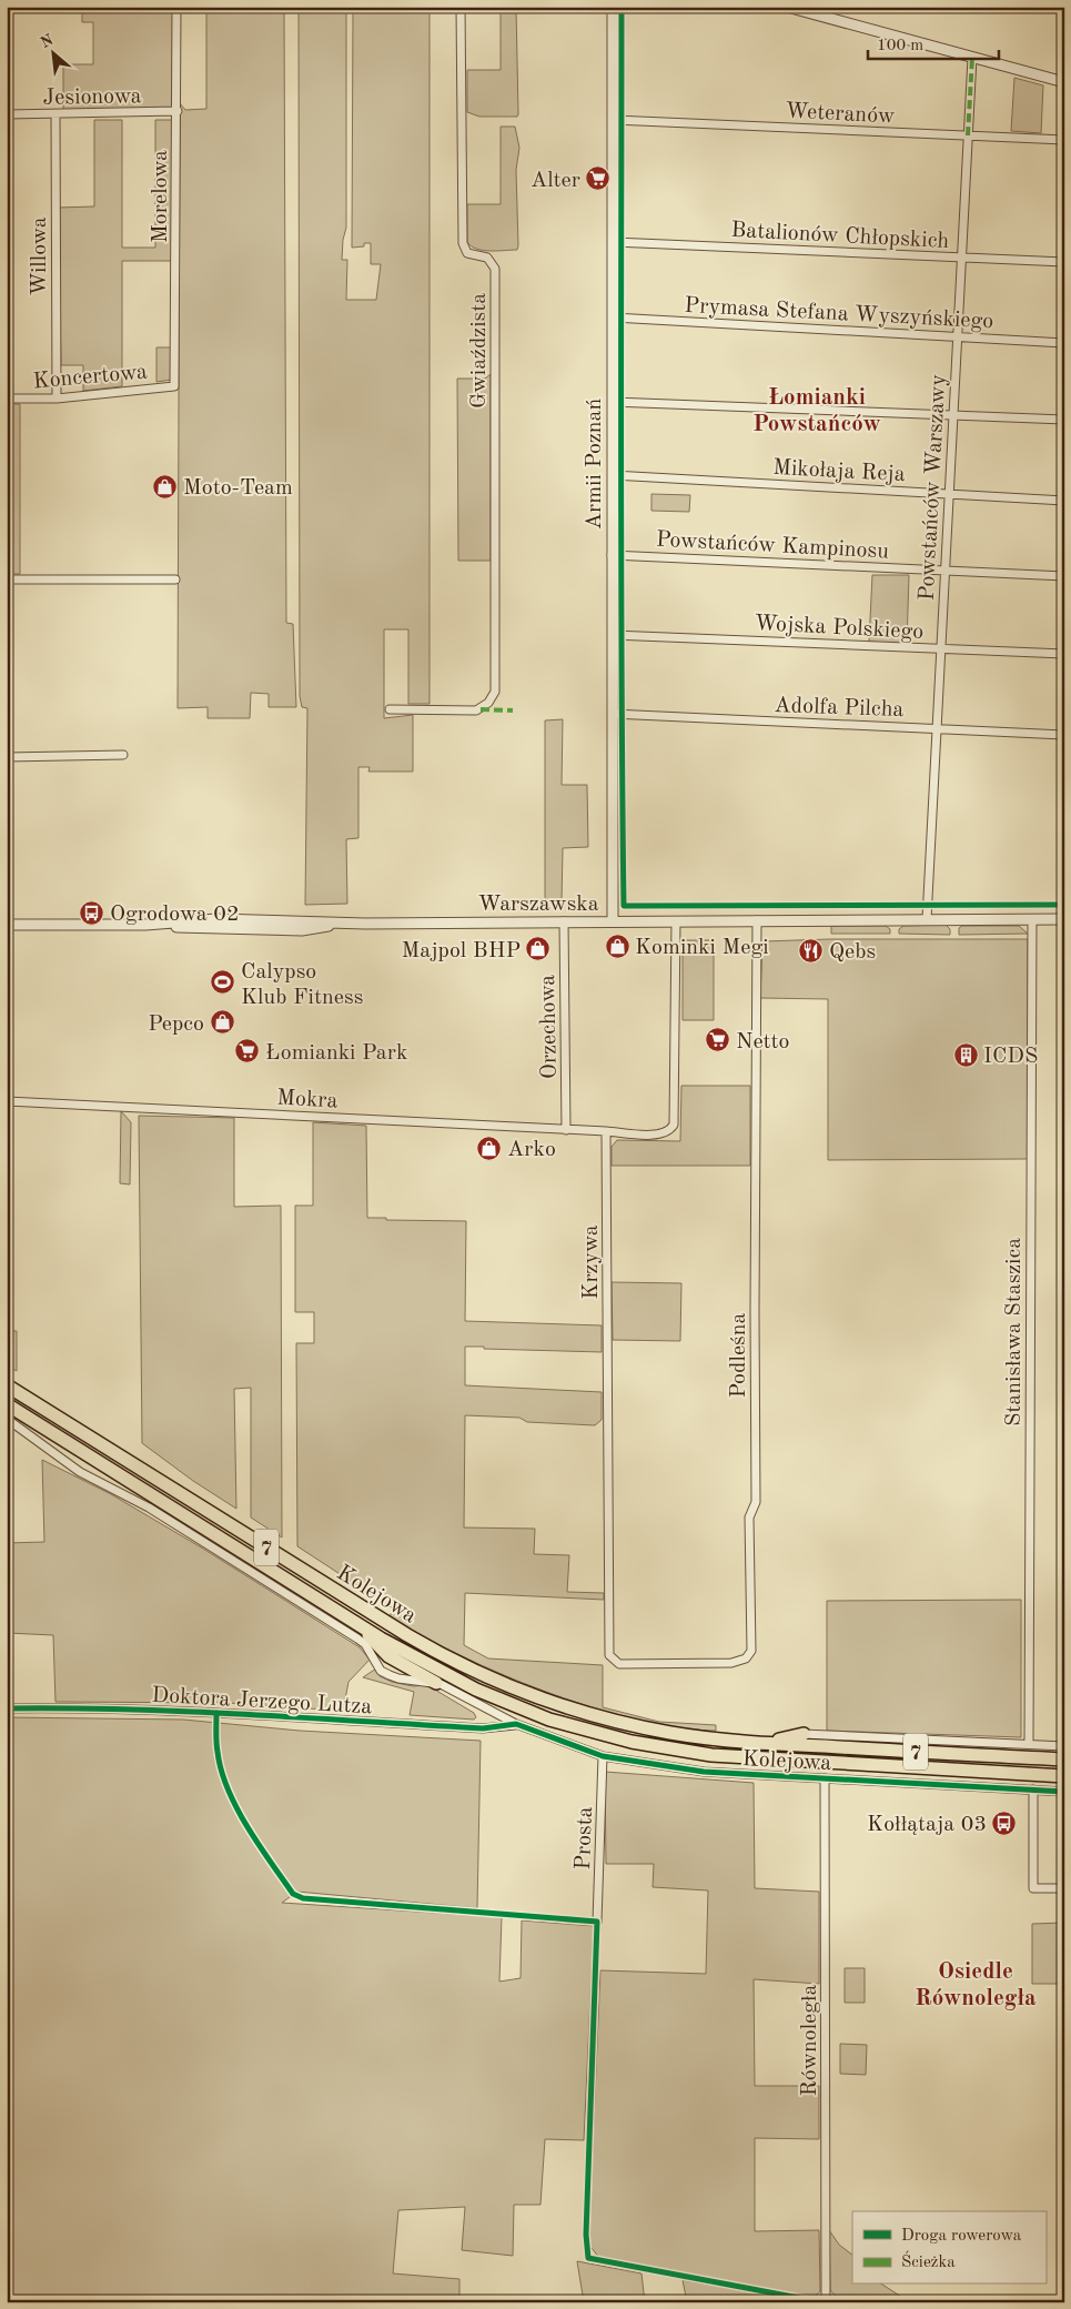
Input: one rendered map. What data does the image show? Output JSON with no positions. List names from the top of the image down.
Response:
{
  "streets": {
    "highway": ["7", "Kolejowa"],
    "street": [
      "Jesionowa",
      "Weteranów",
      "Morelowa",
      "Batalionów Chłopskich",
      "Willowa",
      "Prymasa Stefana Wyszyńskiego",
      "Gwiaździsta",
      "Koncertowa",
      "Armii Poznań",
      "Mikołaja Reja",
      "Powstańców Warszawy",
      "Powstańców Kampinosu",
      "Wojska Polskiego",
      "Adolfa Pilcha",
      "Warszawska",
      "Orzechowa",
      "Mokra",
      "Krzywa",
      "Stanisława Staszica",
      "Podleśna",
      "Doktora Jerzego Lutza",
      "Prosta",
      "Równoległa"
    ]
  },
  "crossings": [
    ["Jesionowa", "Morelowa"],
    ["Jesionowa", "Willowa"],
    ["Weteranów", "Armii Poznań"],
    ["Weteranów", "Powstańców Warszawy"],
    ["Morelowa", "Koncertowa"],
    ["Batalionów Chłopskich", "Armii Poznań"],
    ["Batalionów Chłopskich", "Powstańców Warszawy"],
    ["Willowa", "Koncertowa"],
    ["Prymasa Stefana Wyszyńskiego", "Armii Poznań"],
    ["Prymasa Stefana Wyszyńskiego", "Powstańców Warszawy"],
    ["Armii Poznań", "Mikołaja Reja"],
    ["Armii Poznań", "Powstańców Kampinosu"],
    ["Armii Poznań", "Wojska Polskiego"],
    ["Armii Poznań", "Adolfa Pilcha"],
    ["Armii Poznań", "Warszawska"],
    ["Mikołaja Reja", "Powstańców Warszawy"],
    ["Powstańców Warszawy", "Powstańców Kampinosu"],
    ["Powstańców Warszawy", "Wojska Polskiego"],
    ["Powstańców Warszawy", "Adolfa Pilcha"],
    ["Powstańców Warszawy", "Warszawska"],
    ["Warszawska", "Orzechowa"],
    ["Warszawska", "Stanisława Staszica"],
    ["Warszawska", "Podleśna"],
    ["Orzechowa", "Mokra"],
    ["Mokra", "Krzywa"],
    ["Krzywa", "Podleśna"],
    ["Stanisława Staszica", "Kolejowa"],
    ["Kolejowa", "Doktora Jerzego Lutza"],
    ["Kolejowa", "Prosta"],
    ["Kolejowa", "Równoległa"]
  ],
  "districts": ["Łomianki Powstańców", "Osiedle Równoległa"],
  "places": {
    "supermarket": ["Alter", "Netto", "Łomianki Park"],
    "shop": [
      "Moto-Team",
      "Kominki Megi",
      "Majpol BHP",
      "Pepco",
      "Arko"
    ],
    "bus stop": ["Ogrodowa 02", "Kołłątaja 03"],
    "restaurant": ["Qebs"],
    "sports": ["Calypso Klub Fitness"],
    "building": ["ICDS"]
  },
  "legend": ["Droga rowerowa", "Ścieżka"],
  "scale_bar": "100 m",
  "north": "top left"
}
